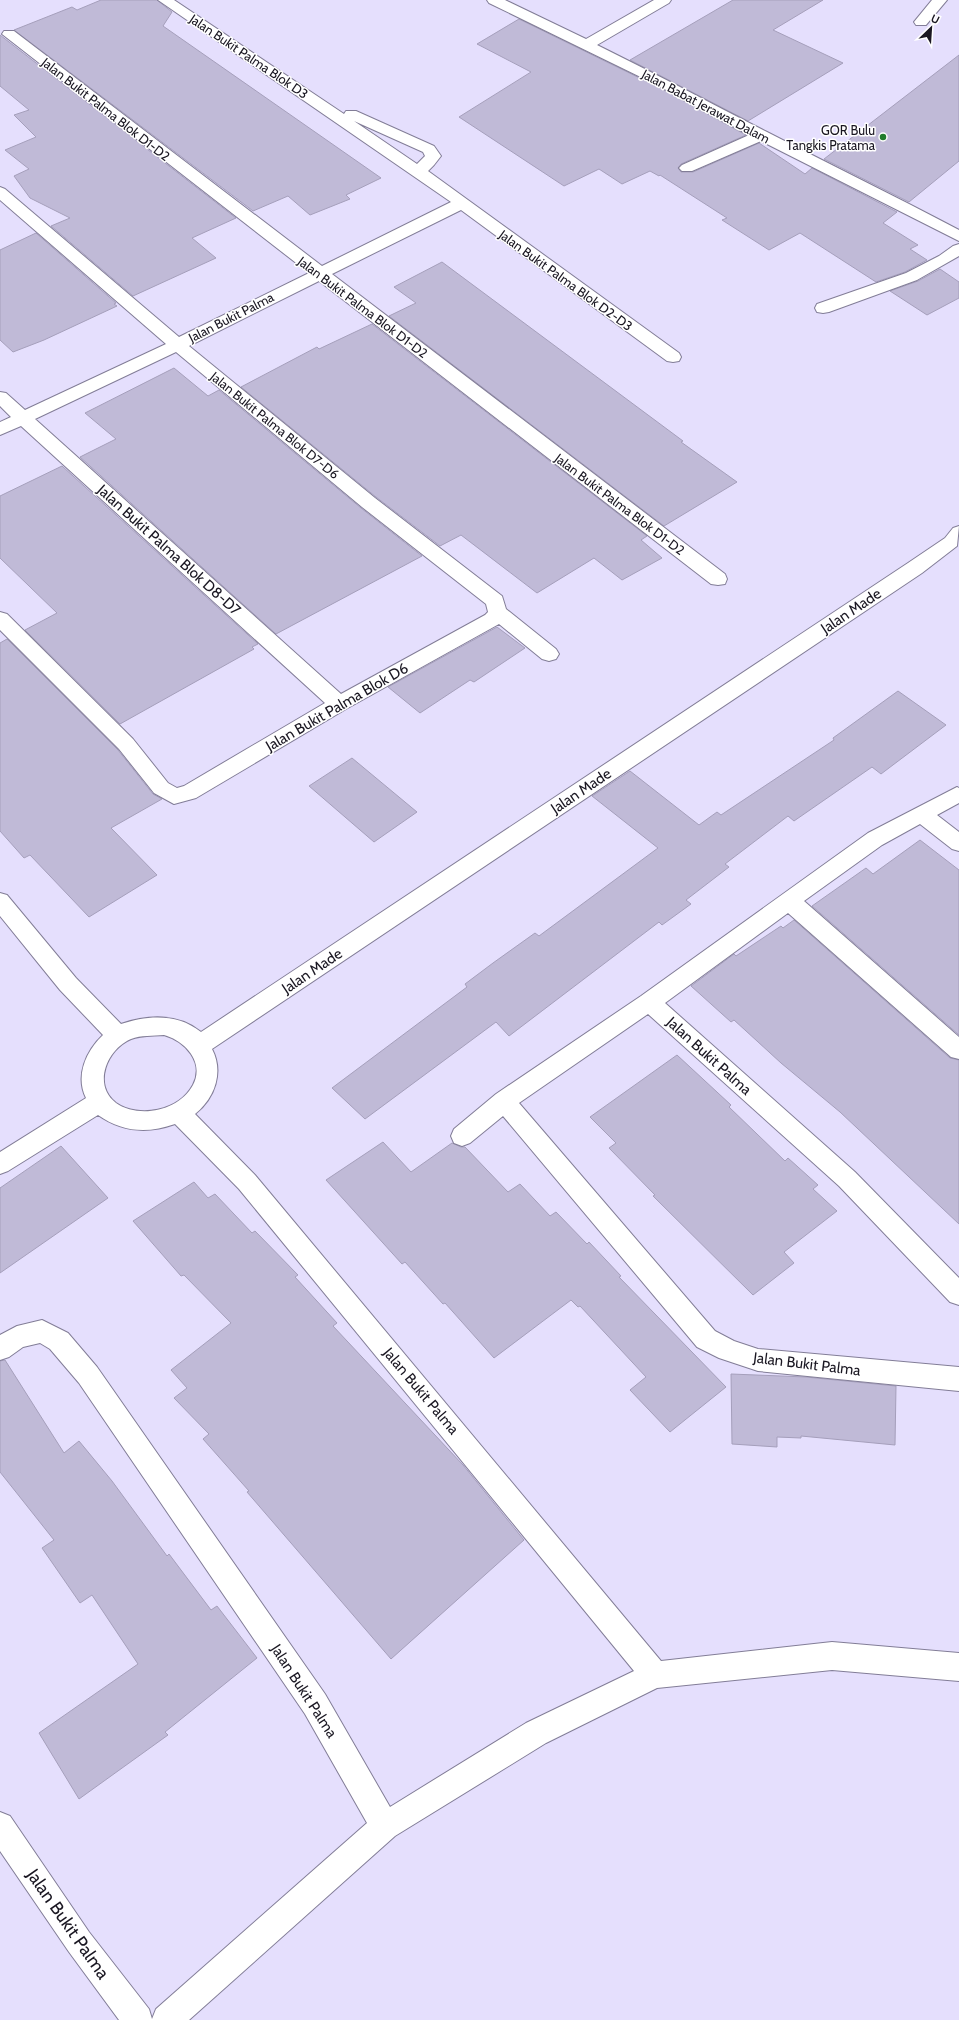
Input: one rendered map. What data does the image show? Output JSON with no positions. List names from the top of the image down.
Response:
{
  "streets": {
    "street": [
      "Jalan Bukit Palma Blok D3",
      "Jalan Babat Jerawat Dalam",
      "Jalan Bukit Palma Blok D1-D2",
      "Jalan Bukit Palma Blok D2-D3",
      "Jalan Bukit Palma",
      "Jalan Bukit Palma Blok D7-D6",
      "Jalan Bukit Palma Blok D8-D7",
      "Jalan Made",
      "Jalan Bukit Palma Blok D6"
    ]
  },
  "crossings": [
    ["Jalan Bukit Palma Blok D3", "Jalan Bukit Palma Blok D2-D3"],
    ["Jalan Bukit Palma Blok D3", "Jalan Bukit Palma"],
    ["Jalan Bukit Palma Blok D1-D2", "Jalan Bukit Palma"],
    ["Jalan Bukit Palma Blok D2-D3", "Jalan Bukit Palma"],
    ["Jalan Bukit Palma", "Jalan Bukit Palma Blok D7-D6"],
    ["Jalan Bukit Palma", "Jalan Bukit Palma Blok D8-D7"],
    ["Jalan Bukit Palma", "Jalan Made"],
    ["Jalan Bukit Palma Blok D7-D6", "Jalan Bukit Palma Blok D6"],
    ["Jalan Bukit Palma Blok D8-D7", "Jalan Bukit Palma Blok D6"]
  ],
  "places": ["GOR Bulu Tangkis Pratama"],
  "north": "top right"
}
